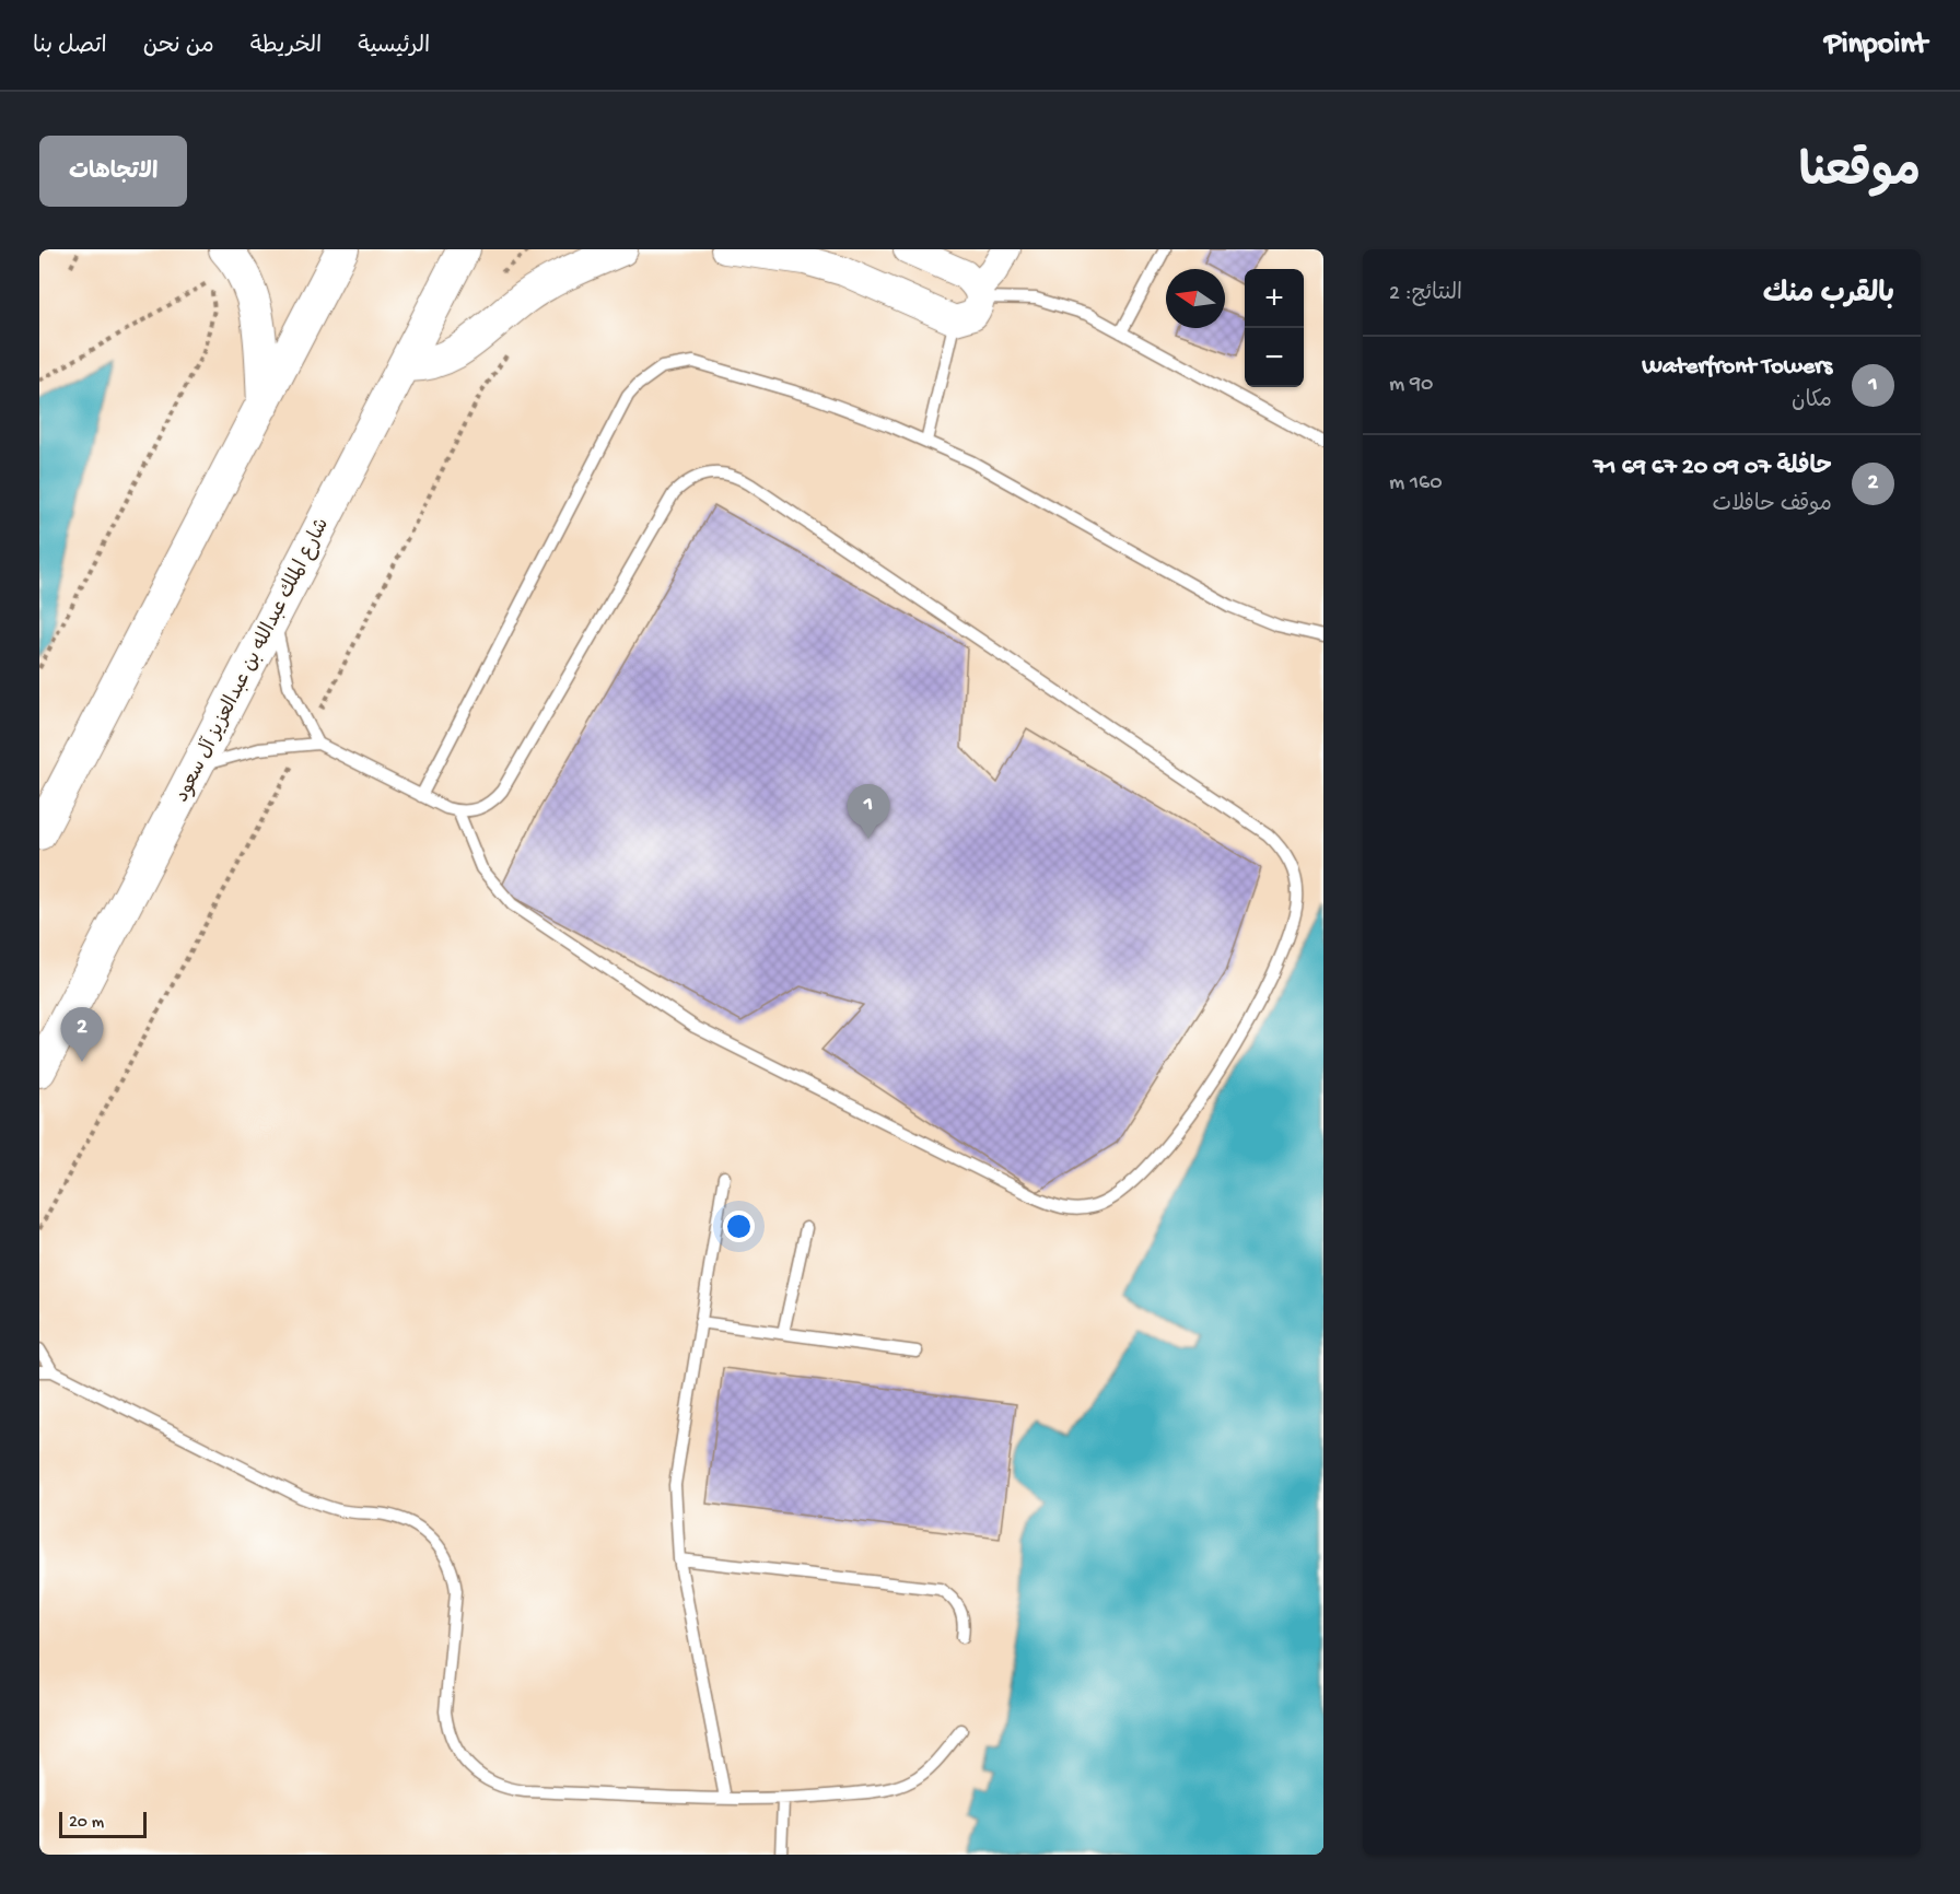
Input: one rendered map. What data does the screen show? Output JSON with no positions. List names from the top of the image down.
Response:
{
  "streets": {
    "main road": ["شارع الملك عبدالله بن عبدالعزيز آل سعود"]
  },
  "scale_bar": "20 m",
  "north": "left",
  "page": {
    "header": "Pinpoint",
    "nav": [
      "الرئيسية",
      "الخريطة",
      "من نحن",
      "اتصل بنا"
    ],
    "title": "موقعنا",
    "buttons": "الاتجاهات",
    "heading": ["بالقرب منك", "النتائج: 2"],
    "map_buttons": ["+", "−"],
    "list": [
      {
        "mark": "1",
        "name": "Waterfront Towers",
        "note": "مكان",
        "value": "90 m"
      },
      {
        "mark": "2",
        "name": "حافلة 07 09 20 67 69 71",
        "note": "موقف حافلات",
        "value": "160 m"
      }
    ],
    "pins": ["1", "2"],
    "scale": "20 m"
  }
}
